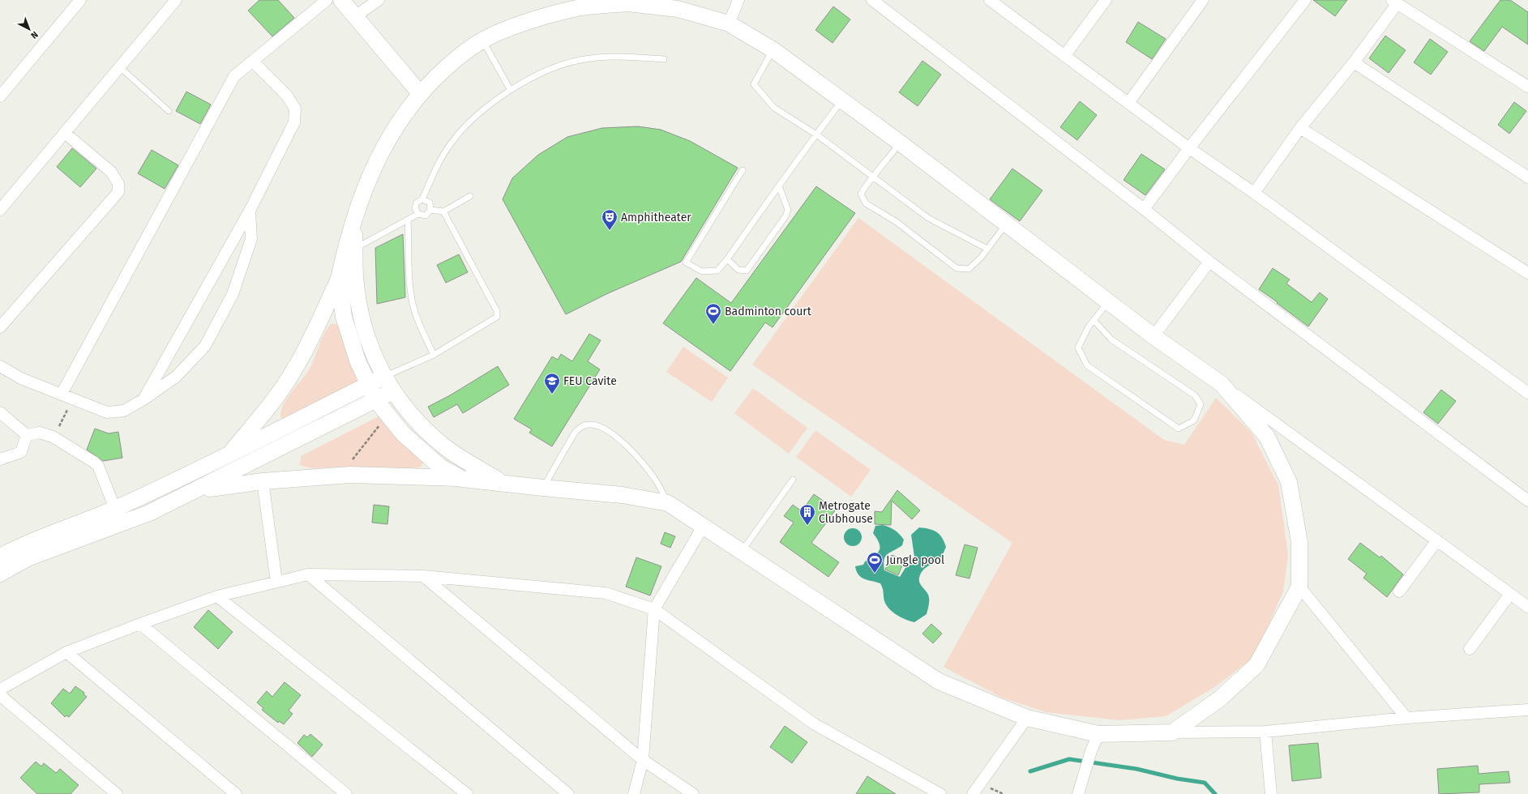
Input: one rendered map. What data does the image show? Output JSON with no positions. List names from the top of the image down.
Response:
{
  "places": {
    "theatre": ["Amphitheater"],
    "sports": ["Badminton court", "Jungle pool"],
    "school or university": ["FEU Cavite"],
    "building": ["Metrogate Clubhouse"]
  },
  "north": "bottom right"
}
